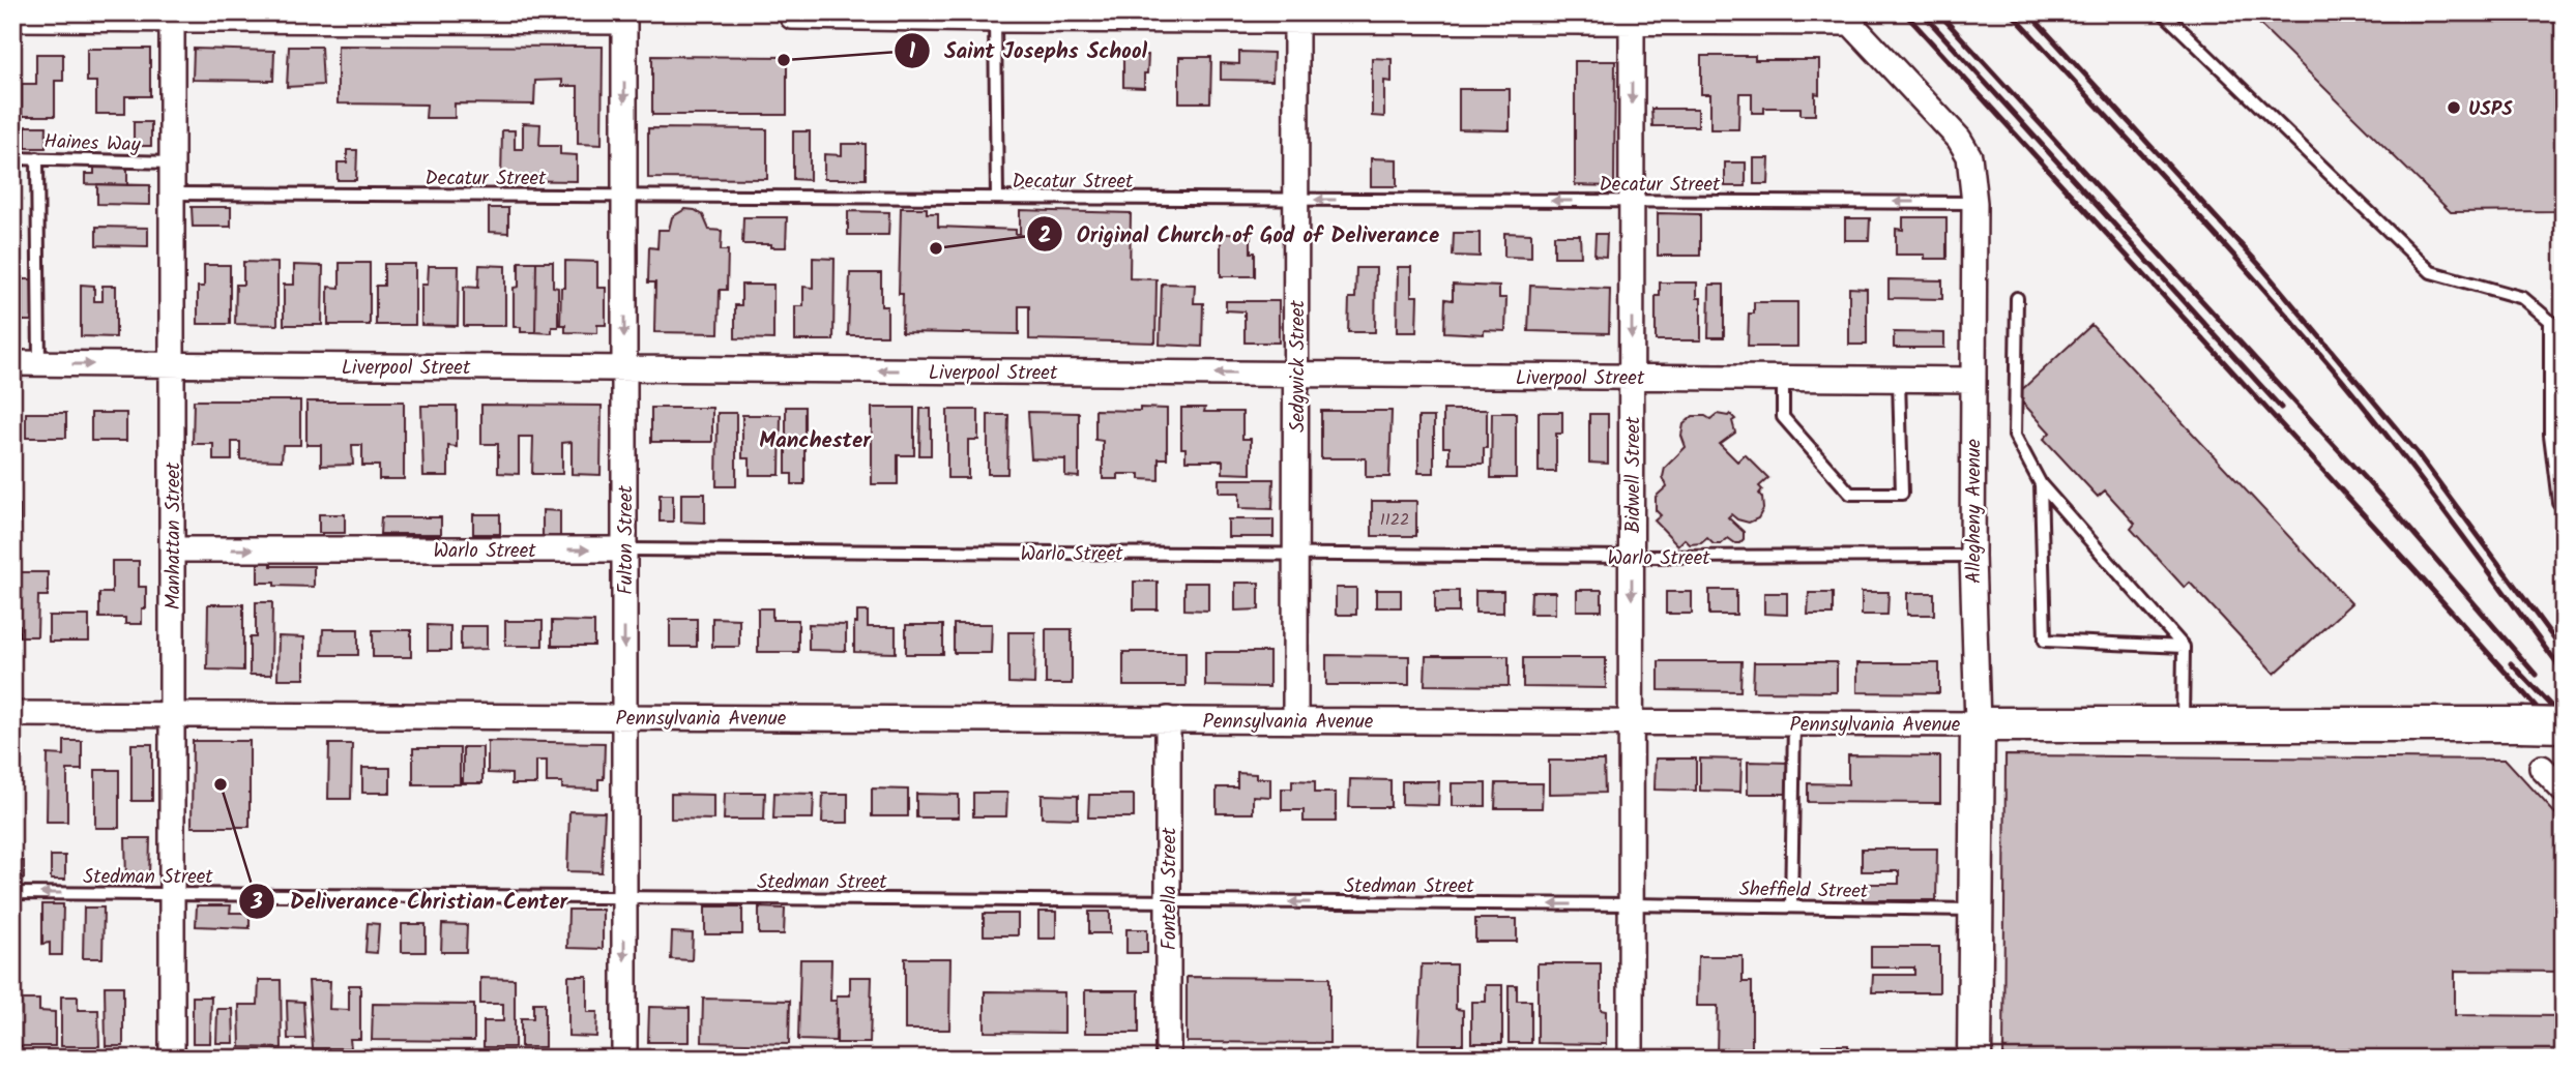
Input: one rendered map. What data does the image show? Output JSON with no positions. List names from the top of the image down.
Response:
{
  "streets": {
    "street": [
      "Liverpool Street",
      "Sedgwick Street",
      "Bidwell Street",
      "Allegheny Avenue",
      "Manhattan Street",
      "Fulton Street",
      "Warlo Street",
      "Pennsylvania Avenue",
      "Fontella Street"
    ],
    "lane": [
      "Haines Way",
      "Decatur Street",
      "Stedman Street",
      "Sheffield Street"
    ]
  },
  "crossings": [
    ["Haines Way", "Manhattan Street"],
    ["Decatur Street", "Sedgwick Street"],
    ["Decatur Street", "Bidwell Street"],
    ["Decatur Street", "Allegheny Avenue"],
    ["Decatur Street", "Manhattan Street"],
    ["Decatur Street", "Fulton Street"],
    ["Liverpool Street", "Sedgwick Street"],
    ["Liverpool Street", "Bidwell Street"],
    ["Liverpool Street", "Allegheny Avenue"],
    ["Liverpool Street", "Manhattan Street"],
    ["Liverpool Street", "Fulton Street"],
    ["Sedgwick Street", "Warlo Street"],
    ["Sedgwick Street", "Pennsylvania Avenue"],
    ["Bidwell Street", "Warlo Street"],
    ["Bidwell Street", "Pennsylvania Avenue"],
    ["Bidwell Street", "Stedman Street"],
    ["Bidwell Street", "Sheffield Street"],
    ["Allegheny Avenue", "Warlo Street"],
    ["Allegheny Avenue", "Pennsylvania Avenue"],
    ["Allegheny Avenue", "Sheffield Street"],
    ["Manhattan Street", "Fulton Street"],
    ["Manhattan Street", "Warlo Street"],
    ["Manhattan Street", "Pennsylvania Avenue"],
    ["Manhattan Street", "Stedman Street"],
    ["Fulton Street", "Warlo Street"],
    ["Fulton Street", "Pennsylvania Avenue"],
    ["Fulton Street", "Stedman Street"],
    ["Pennsylvania Avenue", "Fontella Street"],
    ["Stedman Street", "Fontella Street"],
    ["Stedman Street", "Sheffield Street"]
  ],
  "one_way": ["Decatur Street", "Bidwell Street", "Stedman Street"],
  "districts": ["Manchester"],
  "places": [
    "Saint Josephs School",
    "USPS",
    "Original Church of God of Deliverance",
    "Deliverance Christian Center"
  ],
  "house_numbers": ["1122"]
}
